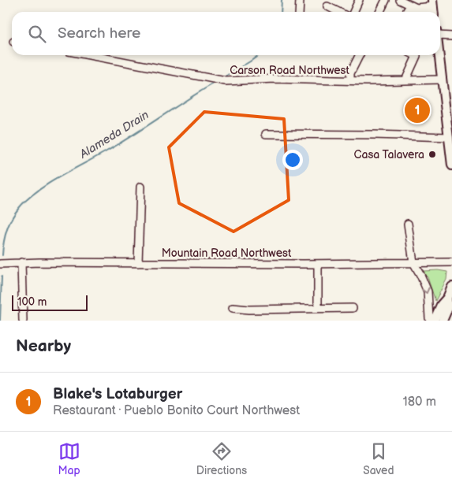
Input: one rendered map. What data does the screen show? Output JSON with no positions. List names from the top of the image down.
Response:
{
  "streets": {
    "street": ["Carson Road Northwest", "Mountain Road Northwest"]
  },
  "water": ["Alameda Drain"],
  "places": ["Casa Talavera"],
  "scale_bar": "100 m",
  "page": {
    "search": "Search here",
    "pins": "1",
    "scale": "100 m",
    "heading": "Nearby",
    "list": [
      {
        "mark": "1",
        "name": "Blake's Lotaburger",
        "note": "Restaurant · Pueblo Bonito Court Northwest",
        "value": "180 m"
      }
    ],
    "nav": ["Map", "Directions", "Saved"]
  }
}
